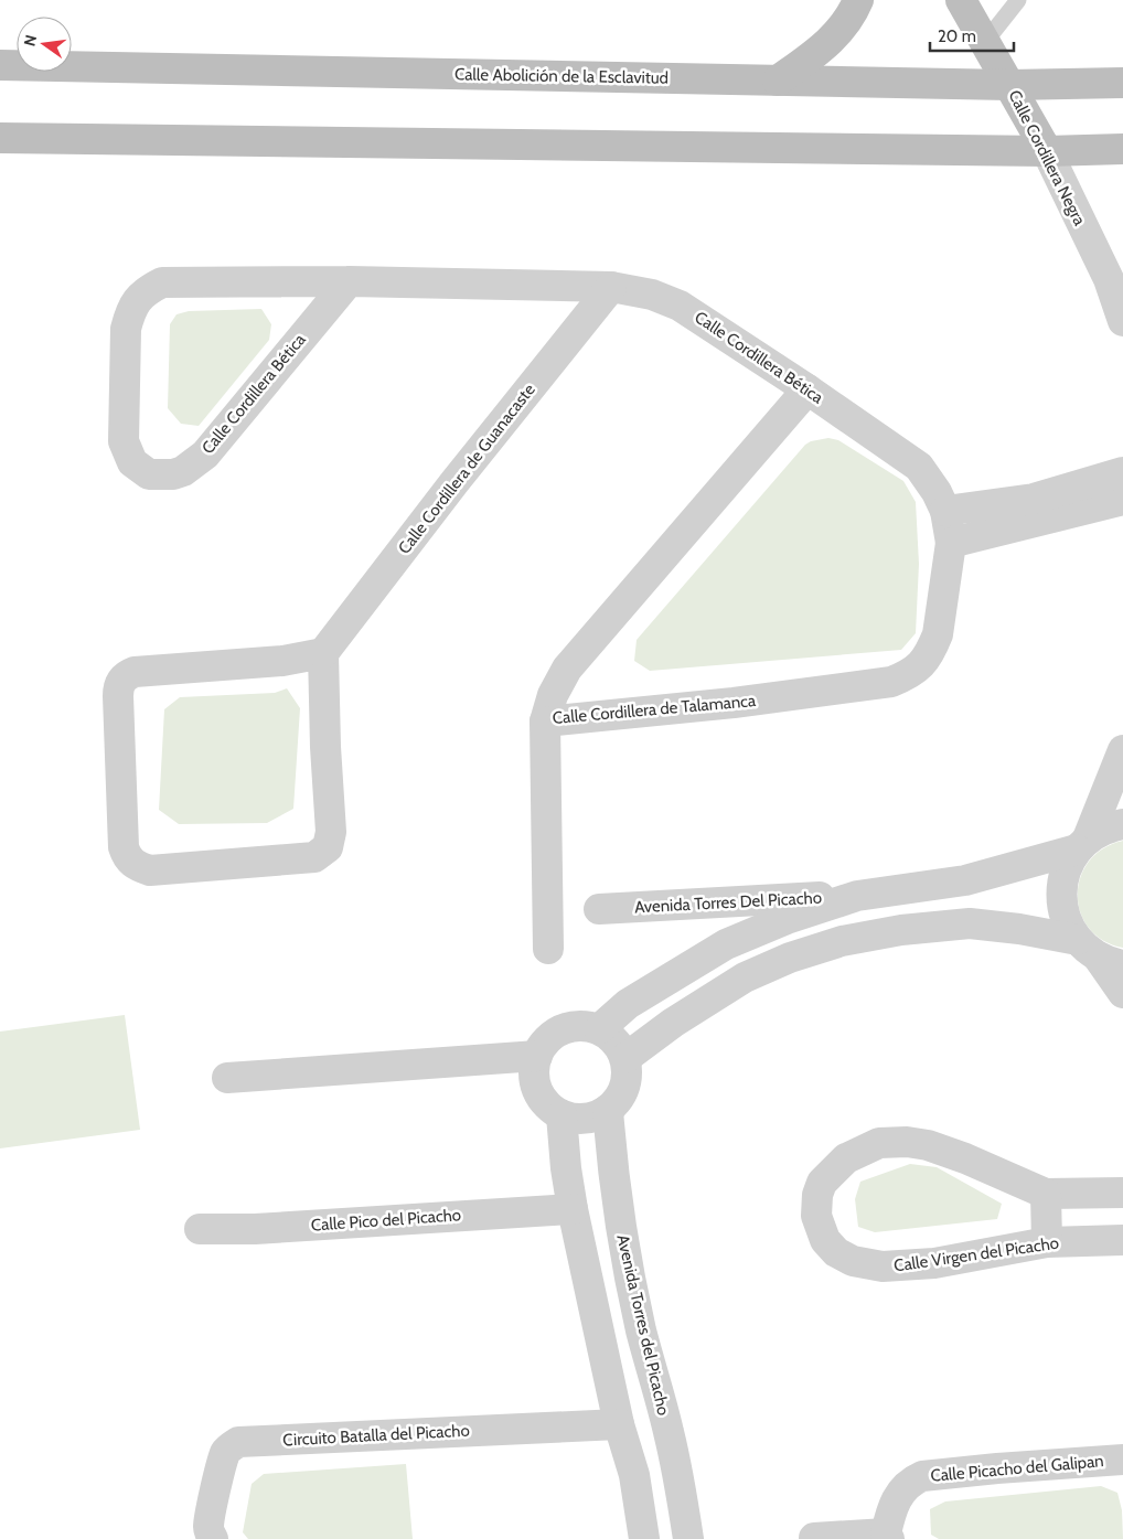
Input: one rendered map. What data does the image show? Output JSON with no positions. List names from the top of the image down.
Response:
{
  "streets": {
    "main road": ["Calle Abolición de la Esclavitud", "Calle Cordillera Negra"],
    "street": [
      "Calle Cordillera Bética",
      "Calle Cordillera de Guanacaste",
      "Calle Cordillera de Talamanca",
      "Avenida Torres Del Picacho",
      "Calle Pico del Picacho",
      "Calle Virgen del Picacho",
      "Avenida Torres del Picacho",
      "Circuito Batalla del Picacho",
      "Calle Picacho del Galipan"
    ]
  },
  "crossings": [
    ["Calle Abolición de la Esclavitud", "Calle Cordillera Negra"],
    ["Calle Cordillera Bética", "Calle Cordillera de Guanacaste"],
    ["Calle Cordillera Bética", "Calle Cordillera de Talamanca"],
    ["Avenida Torres Del Picacho", "Avenida Torres del Picacho"]
  ],
  "scale_bar": "20 m",
  "north": "left"
}
